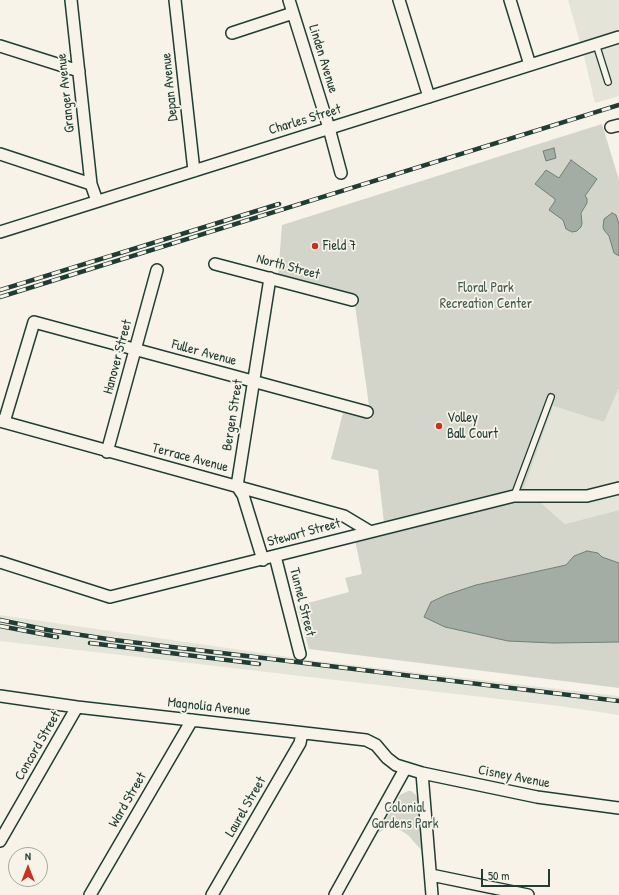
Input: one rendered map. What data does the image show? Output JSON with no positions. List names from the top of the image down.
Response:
{
  "streets": {
    "street": [
      "Linden Avenue",
      "Depan Avenue",
      "Granger Avenue",
      "Charles Street",
      "North Street",
      "Fuller Avenue",
      "Hanover Street",
      "Bergen Street",
      "Terrace Avenue",
      "Stewart Street",
      "Tunnel Street",
      "Magnolia Avenue",
      "Concord Street",
      "Cisney Avenue",
      "Ward Street",
      "Laurel Street"
    ]
  },
  "crossings": [
    ["Linden Avenue", "Charles Street"],
    ["Depan Avenue", "Charles Street"],
    ["Granger Avenue", "Charles Street"],
    ["North Street", "Bergen Street"],
    ["Fuller Avenue", "Hanover Street"],
    ["Fuller Avenue", "Bergen Street"],
    ["Fuller Avenue", "Terrace Avenue"],
    ["Hanover Street", "Terrace Avenue"],
    ["Bergen Street", "Terrace Avenue"],
    ["Terrace Avenue", "Stewart Street"],
    ["Stewart Street", "Tunnel Street"],
    ["Magnolia Avenue", "Concord Street"],
    ["Magnolia Avenue", "Cisney Avenue"],
    ["Magnolia Avenue", "Ward Street"],
    ["Magnolia Avenue", "Laurel Street"]
  ],
  "parks": ["Floral Park Recreation Center", "Colonial Gardens Park"],
  "places": ["Field 7", "Volley Ball Court"],
  "scale_bar": "50 m",
  "north": "top"
}
